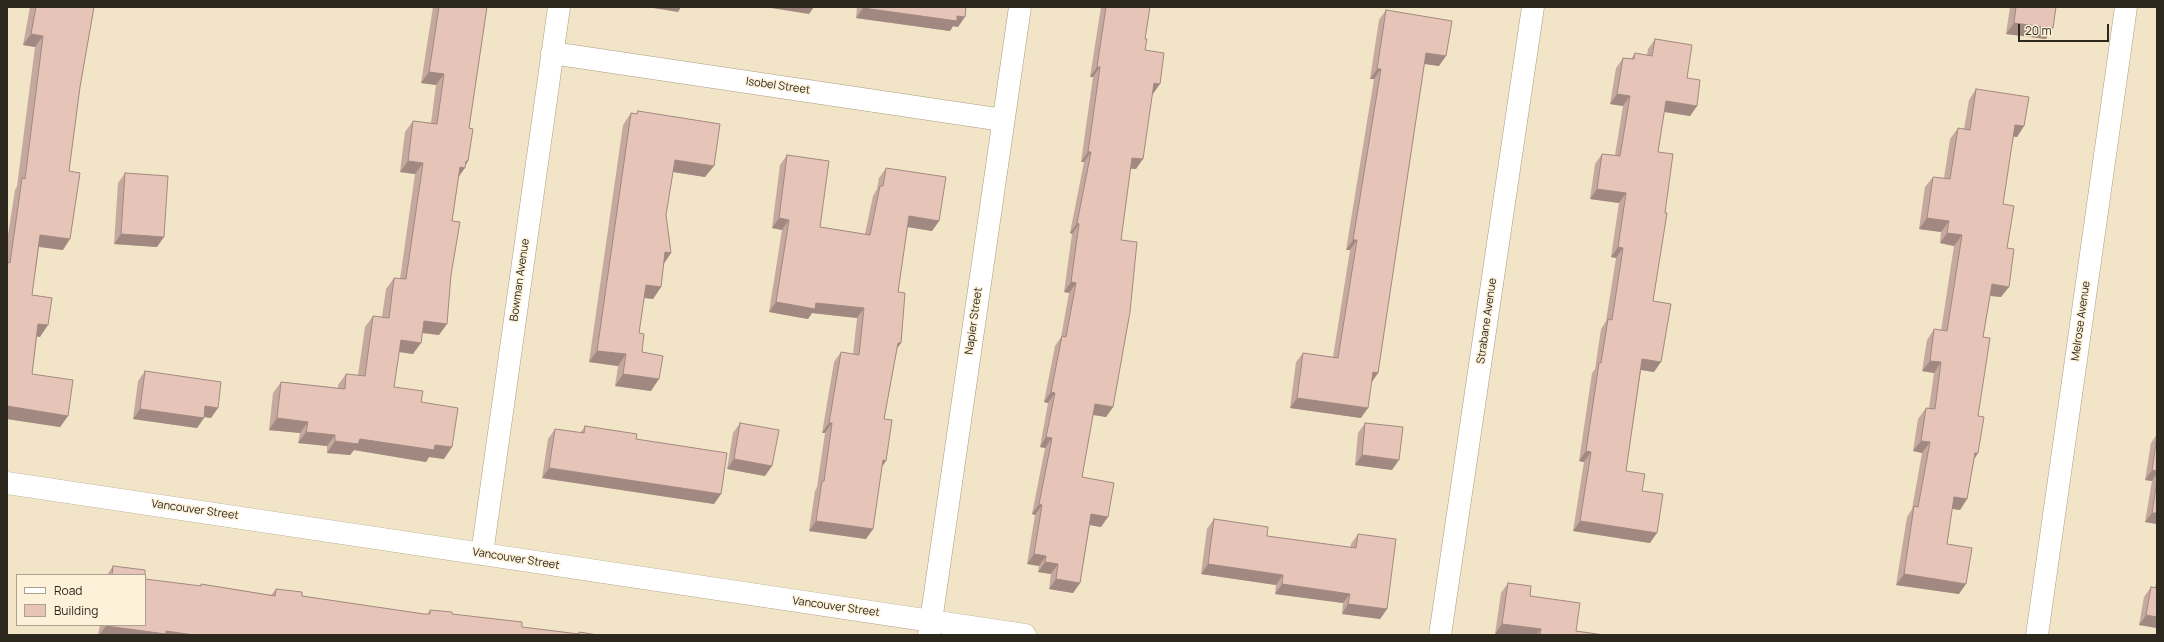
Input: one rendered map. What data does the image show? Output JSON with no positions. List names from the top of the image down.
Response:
{
  "streets": {
    "street": [
      "Isobel Street",
      "Bowman Avenue",
      "Napier Street",
      "Strabane Avenue",
      "Melrose Avenue",
      "Vancouver Street"
    ]
  },
  "crossings": [
    ["Isobel Street", "Bowman Avenue"],
    ["Isobel Street", "Napier Street"],
    ["Bowman Avenue", "Vancouver Street"],
    ["Napier Street", "Vancouver Street"]
  ],
  "legend": ["Road", "Building"],
  "scale_bar": "20 m"
}
